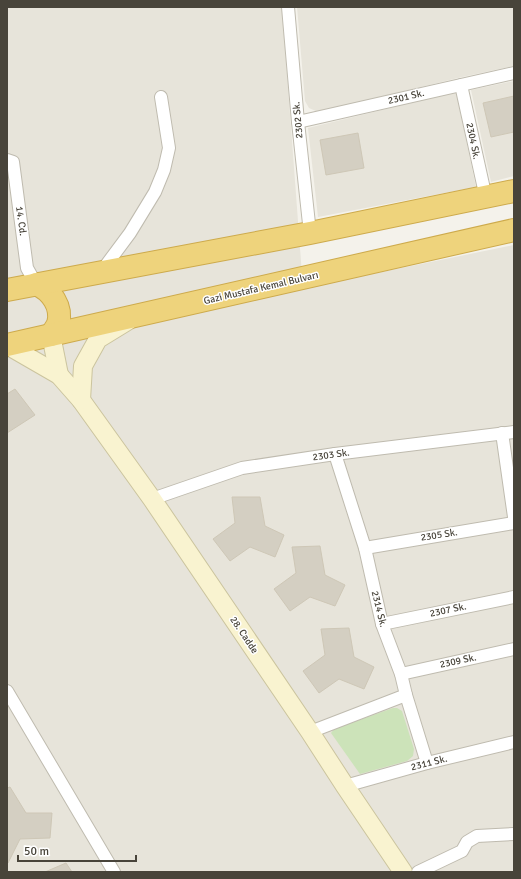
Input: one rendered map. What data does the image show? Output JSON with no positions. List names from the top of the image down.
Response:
{
  "streets": {
    "highway": ["Gazi Mustafa Kemal Bulvarı"],
    "street": [
      "2301 Sk.",
      "2302 Sk.",
      "2304 Sk.",
      "14. Cd.",
      "2303 Sk.",
      "2305 Sk.",
      "2314 Sk.",
      "2307 Sk.",
      "28. Cadde",
      "2309 Sk.",
      "2311 Sk."
    ]
  },
  "crossings": [
    ["2301 Sk.", "2302 Sk."],
    ["2301 Sk.", "2304 Sk."],
    ["Gazi Mustafa Kemal Bulvarı", "28. Cadde"],
    ["2303 Sk.", "2314 Sk."],
    ["2303 Sk.", "28. Cadde"],
    ["2305 Sk.", "2314 Sk."],
    ["2314 Sk.", "2307 Sk."],
    ["2314 Sk.", "2309 Sk."],
    ["2314 Sk.", "2311 Sk."],
    ["28. Cadde", "2311 Sk."]
  ],
  "scale_bar": "50 m"
}
